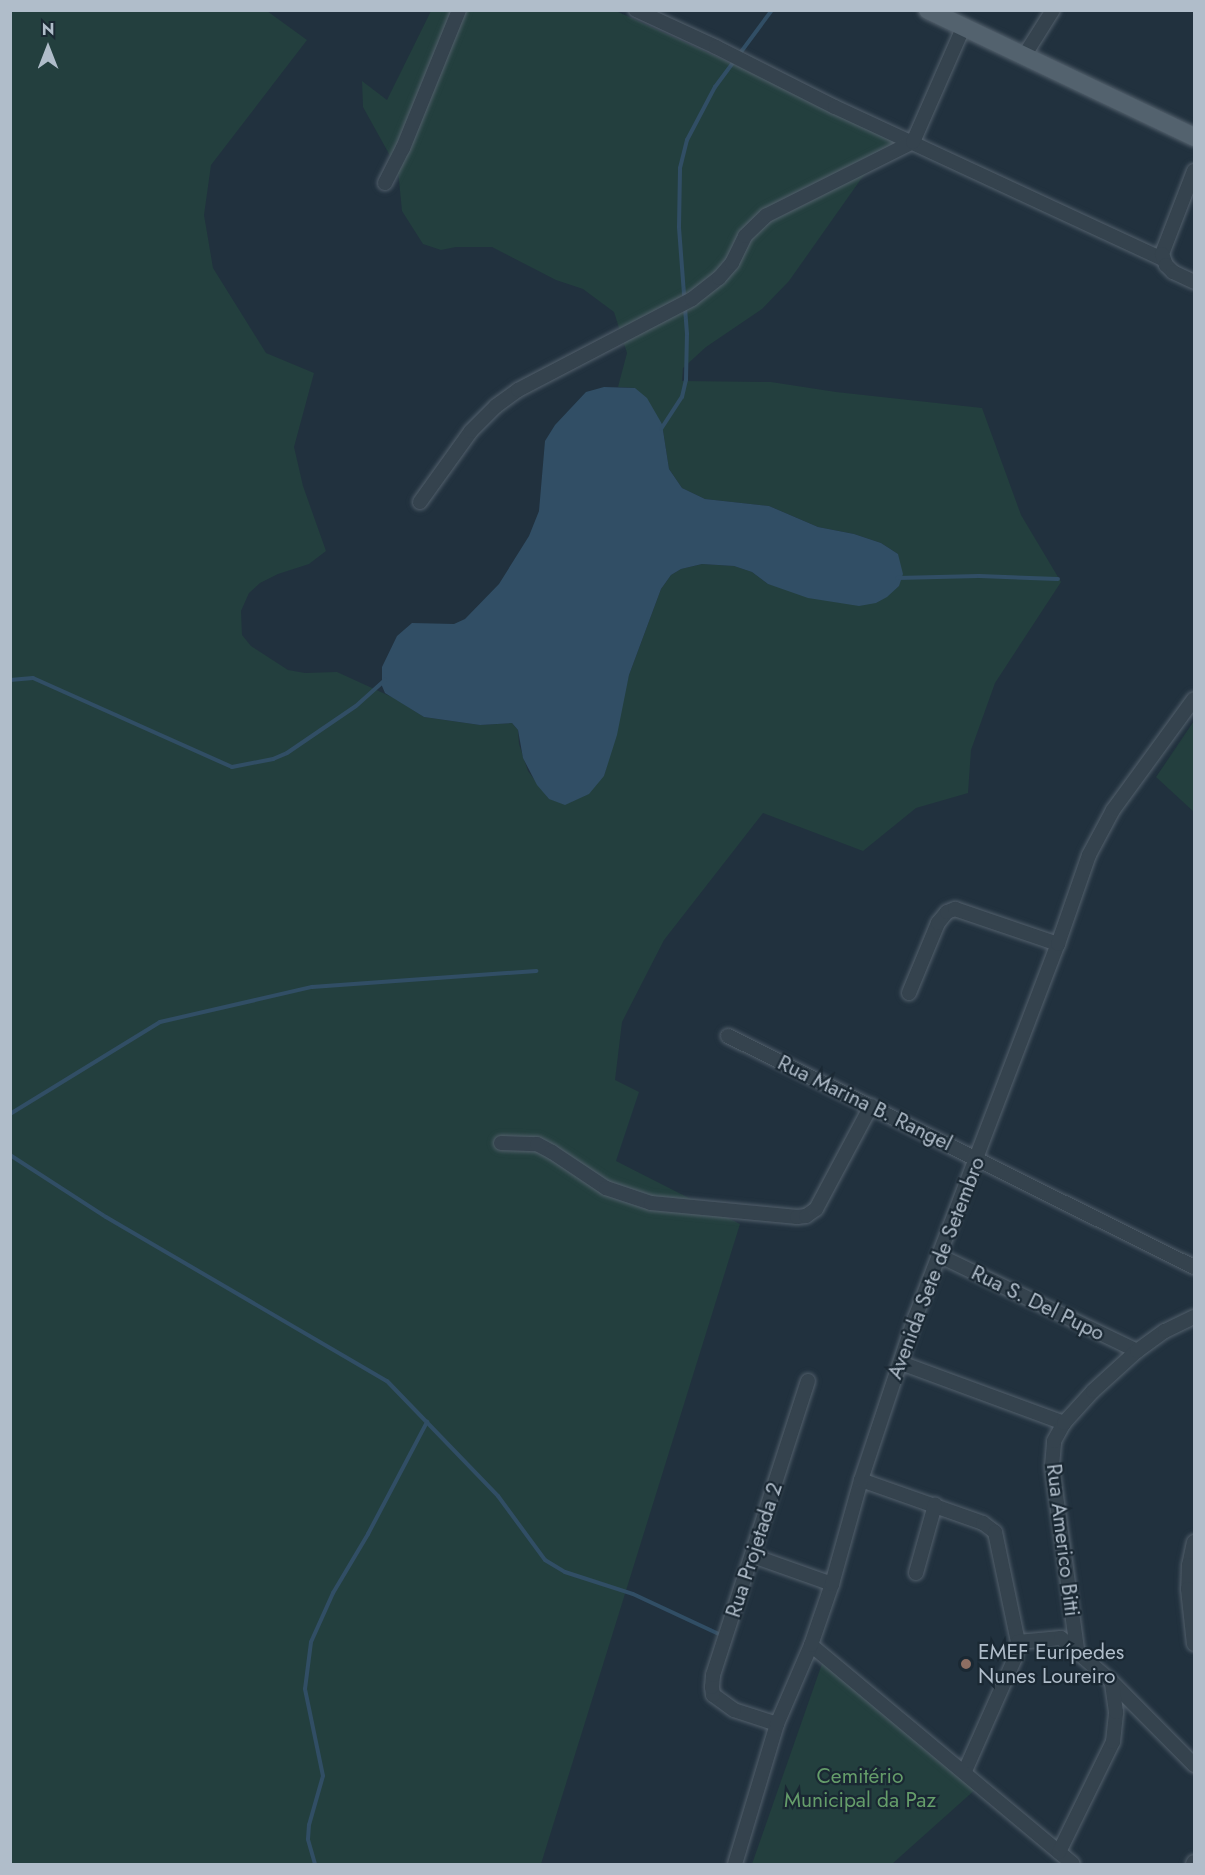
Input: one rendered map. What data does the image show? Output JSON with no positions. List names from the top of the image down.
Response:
{
  "streets": {
    "street": [
      "Rua Marina B. Rangel",
      "Avenida Sete de Setembro",
      "Rua S. Del Pupo",
      "Rua Americo Bitti",
      "Rua Projetada 2"
    ]
  },
  "crossings": [
    ["Rua Marina B. Rangel", "Avenida Sete de Setembro"],
    ["Avenida Sete de Setembro", "Rua S. Del Pupo"],
    ["Avenida Sete de Setembro", "Rua Projetada 2"],
    ["Rua S. Del Pupo", "Rua Americo Bitti"]
  ],
  "parks": ["Cemitério Municipal da Paz"],
  "places": ["EMEF Eurípedes Nunes Loureiro"],
  "north": "top"
}
